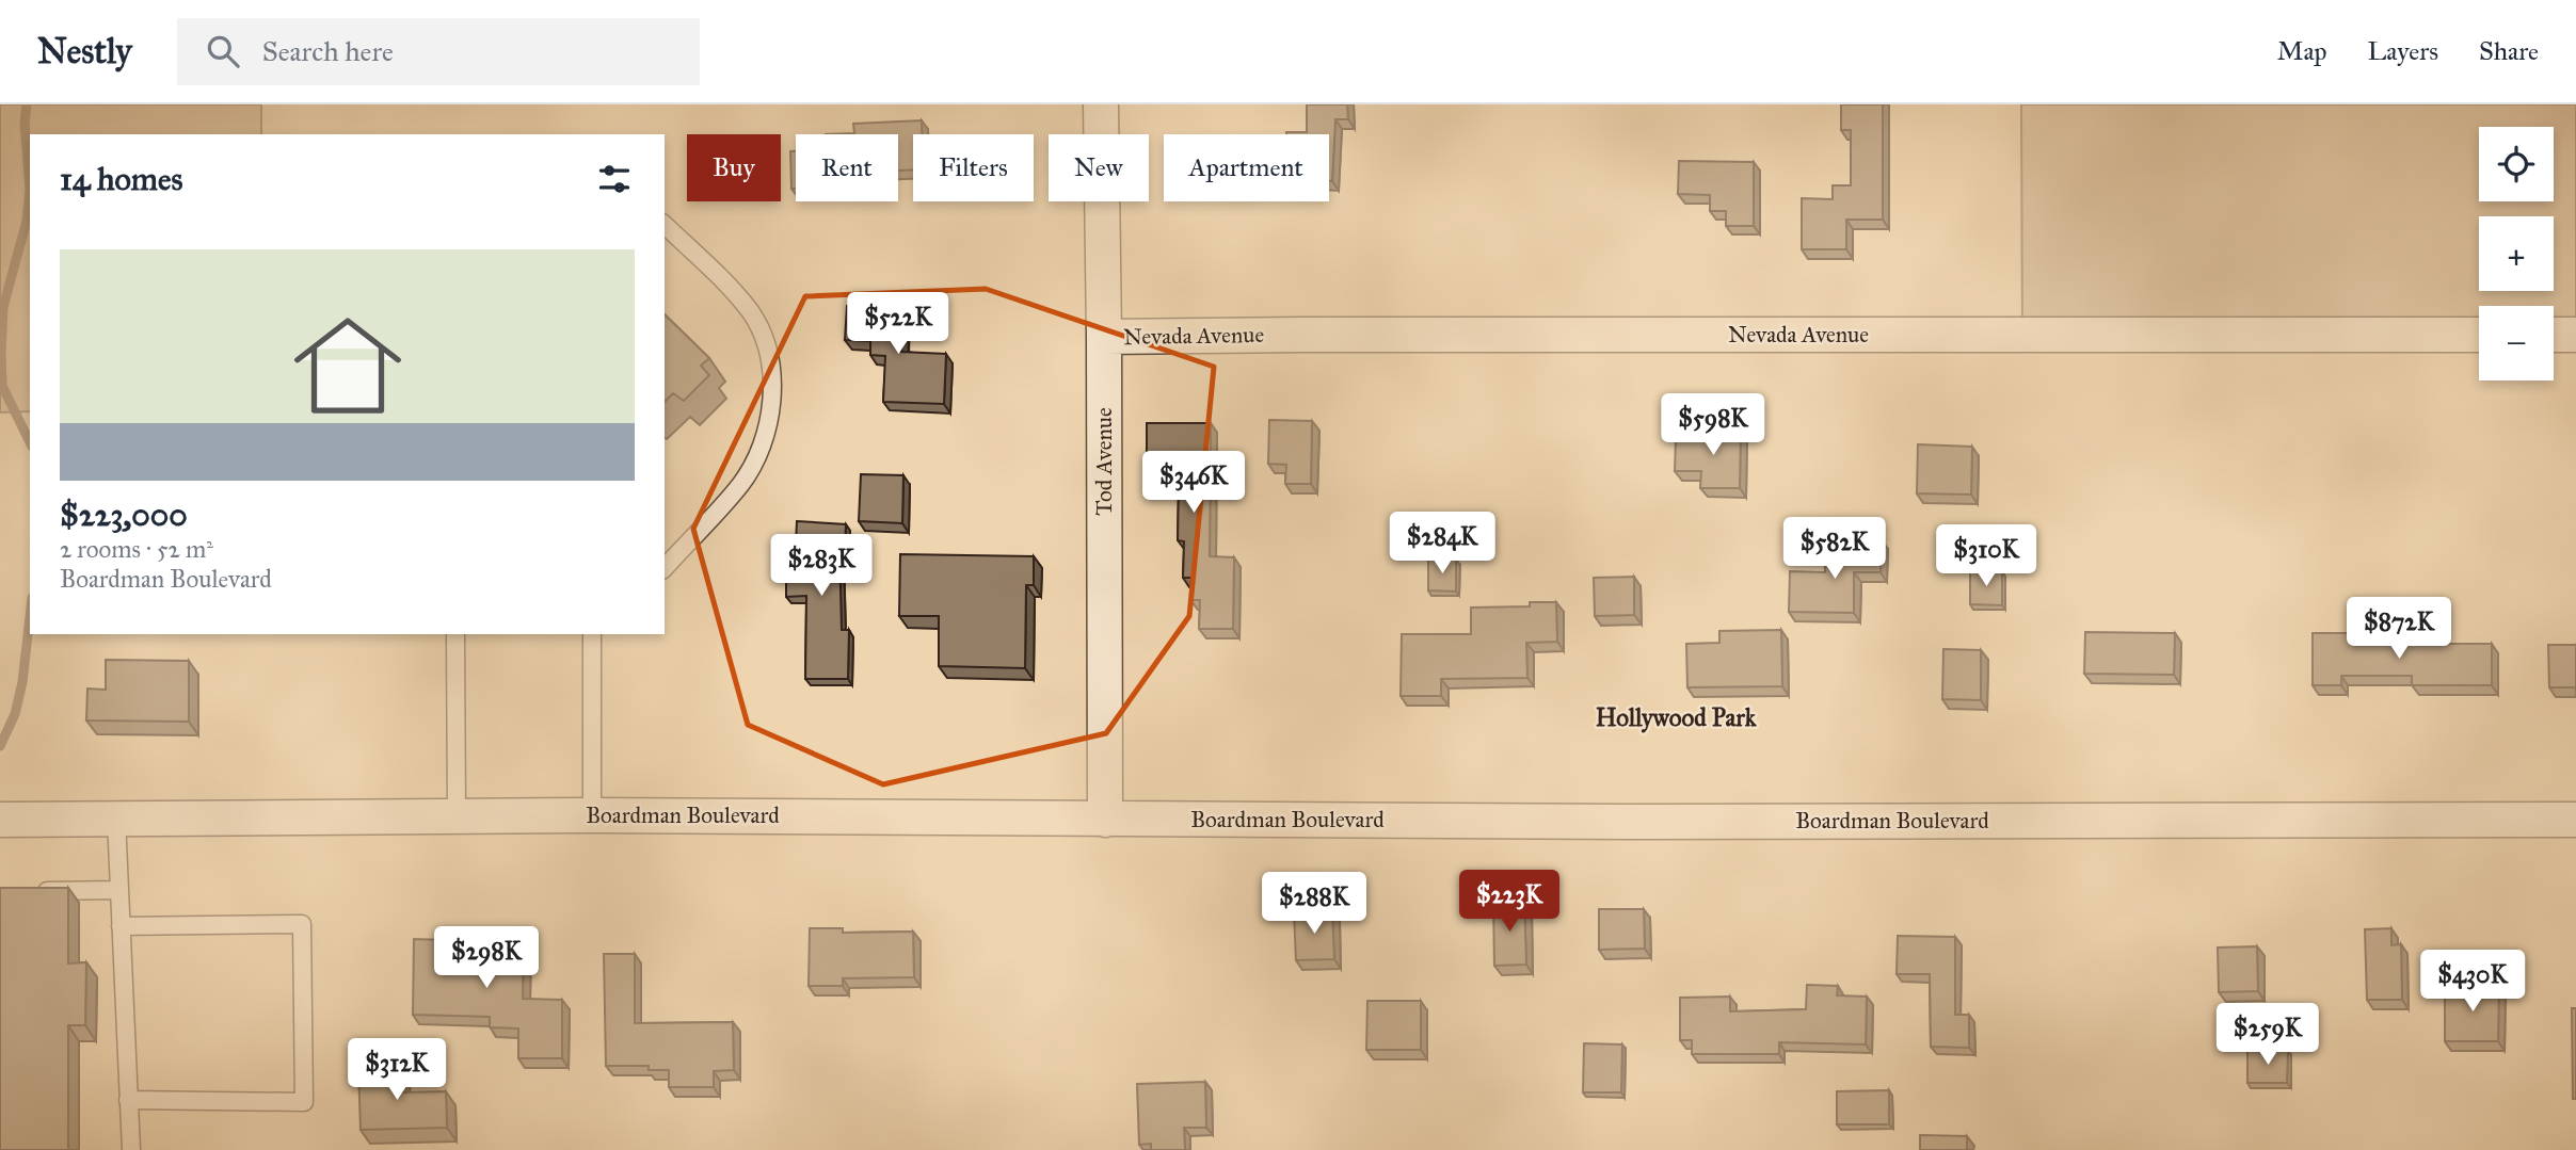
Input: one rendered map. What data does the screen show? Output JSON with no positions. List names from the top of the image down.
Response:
{
  "streets": {
    "street": ["Nevada Avenue", "Tod Avenue", "Boardman Boulevard"]
  },
  "crossings": [
    ["Nevada Avenue", "Tod Avenue"],
    ["Tod Avenue", "Boardman Boulevard"]
  ],
  "districts": ["Hollywood Park"],
  "page": {
    "header": "Nestly",
    "search": "Search here",
    "nav": ["Map", "Layers", "Share"],
    "map_buttons": ["+", "−"],
    "chip": [
      "Buy",
      "Rent",
      "Filters",
      "New",
      "Apartment"
    ],
    "heading": "14 homes",
    "list": [
      {
        "name": "$223,000",
        "note": "2 rooms · 52 m² · Boardman Boulevard"
      }
    ],
    "price": [
      "$522K",
      "$598K",
      "$346K",
      "$284K",
      "$582K",
      "$310K",
      "$283K",
      "$872K",
      "$223K",
      "$288K",
      "$298K",
      "$430K",
      "$259K",
      "$312K"
    ]
  }
}
